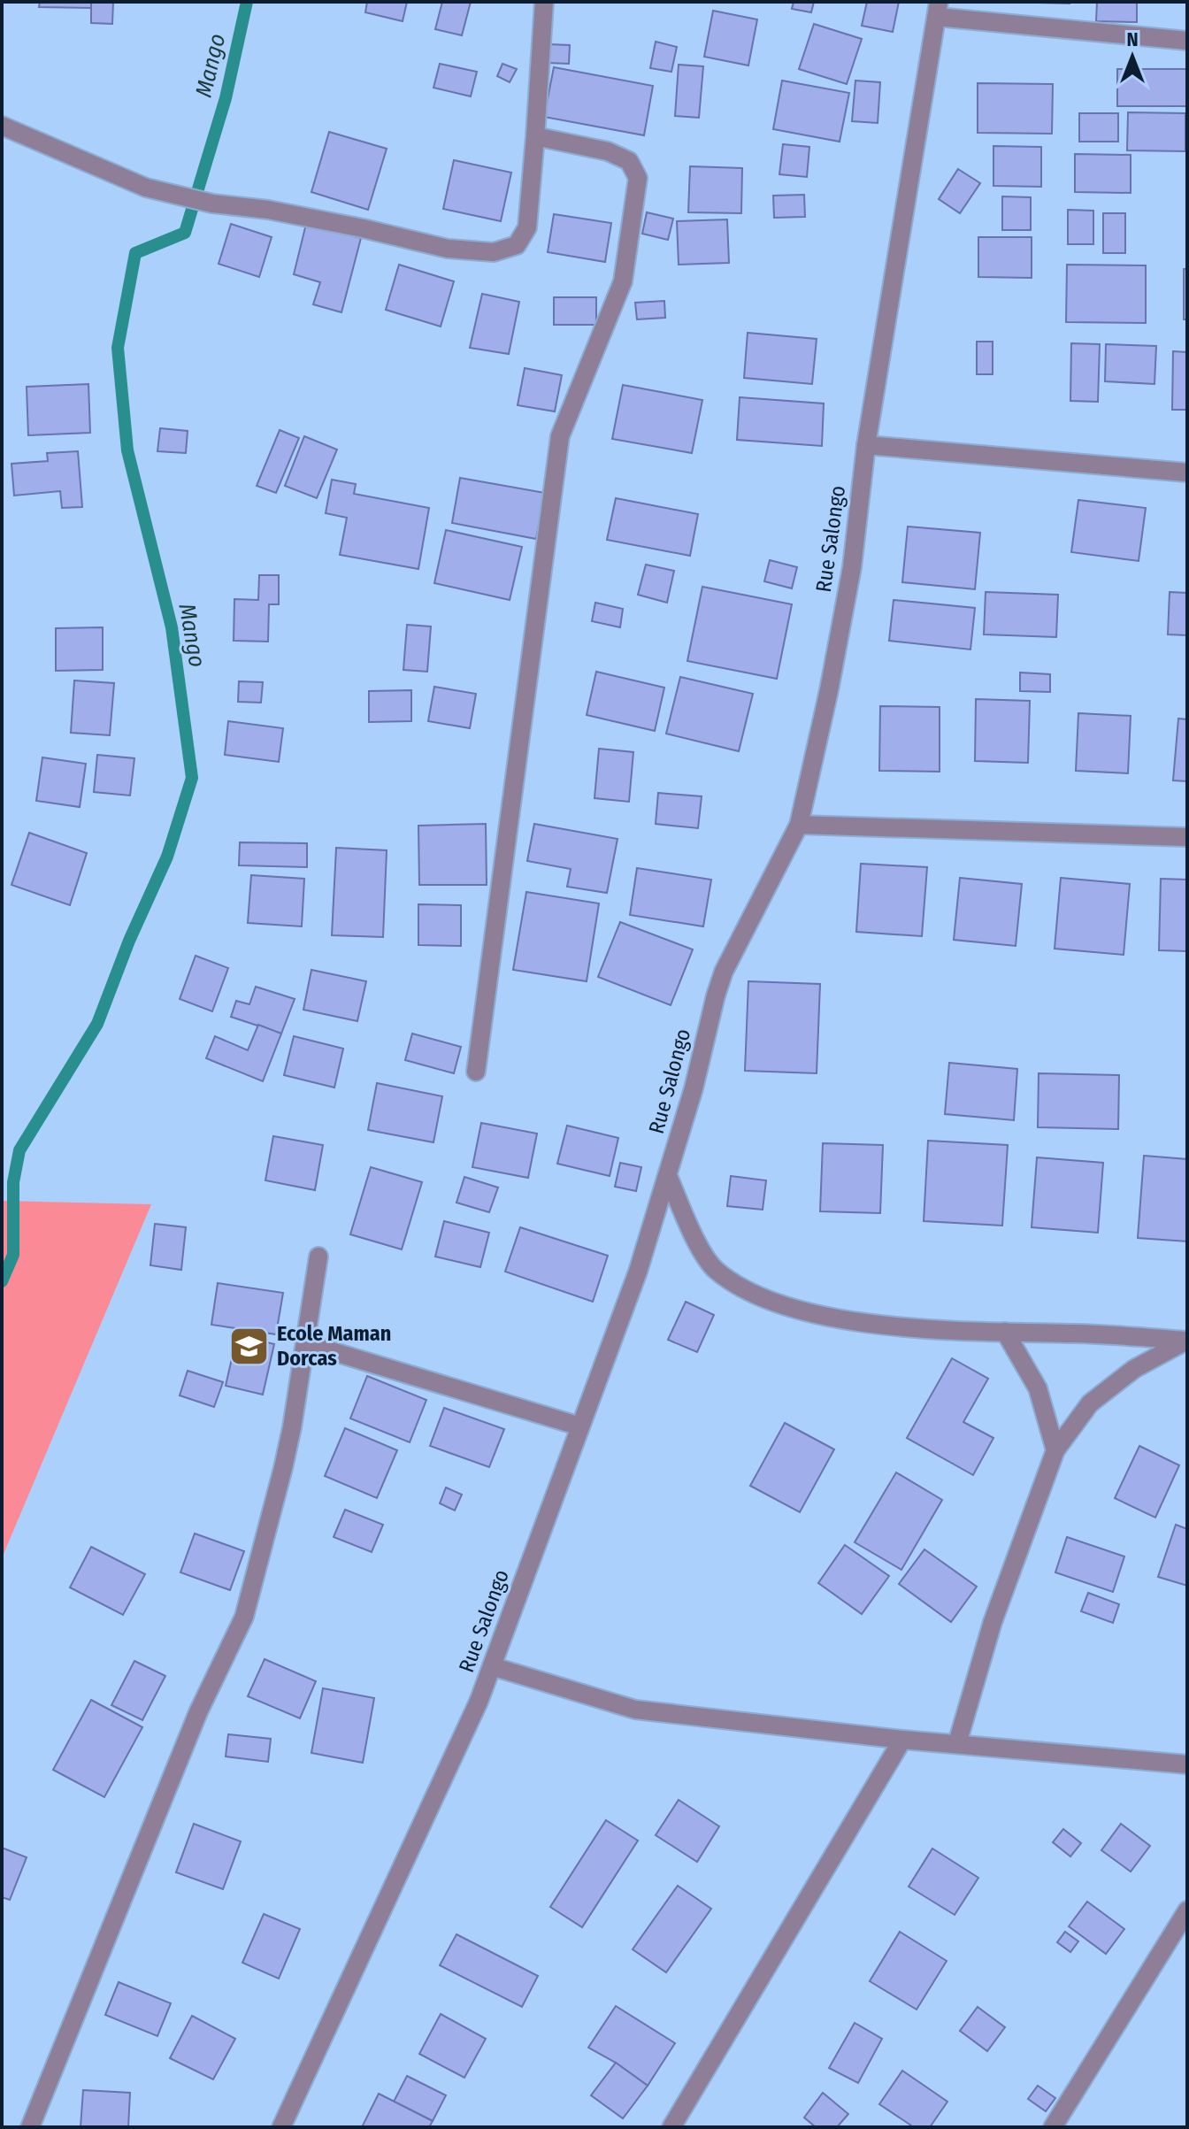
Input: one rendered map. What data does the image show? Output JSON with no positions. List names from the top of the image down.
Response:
{
  "streets": {
    "street": ["Rue Salongo"]
  },
  "water": ["Mango"],
  "places": {
    "school or university": ["Ecole Maman Dorcas"]
  },
  "north": "top"
}
